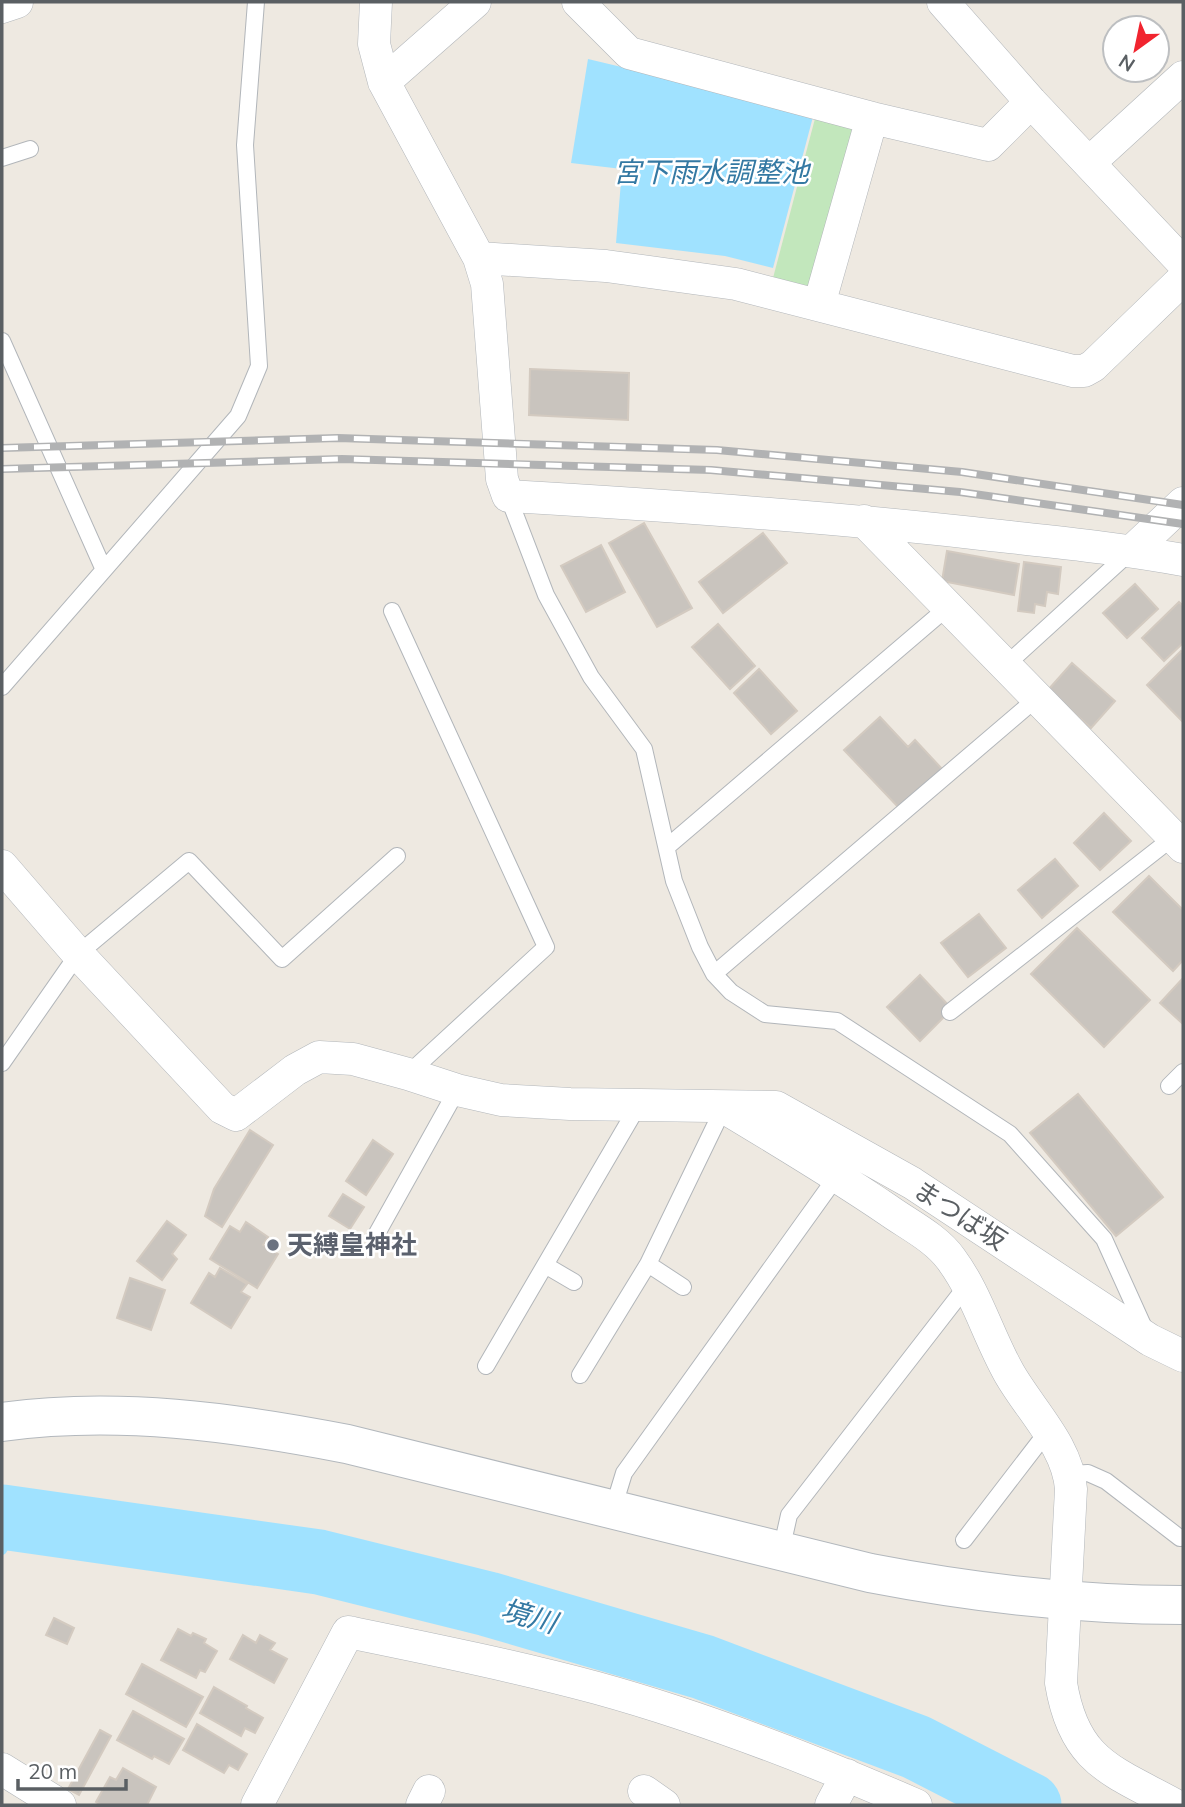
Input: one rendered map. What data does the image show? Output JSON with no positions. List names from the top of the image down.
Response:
{
  "streets": {
    "street": ["まつば坂"]
  },
  "water": ["宮下雨水調整池", "境川"],
  "places": ["天縛皇神社"],
  "scale_bar": "20 m",
  "north": "bottom left"
}
